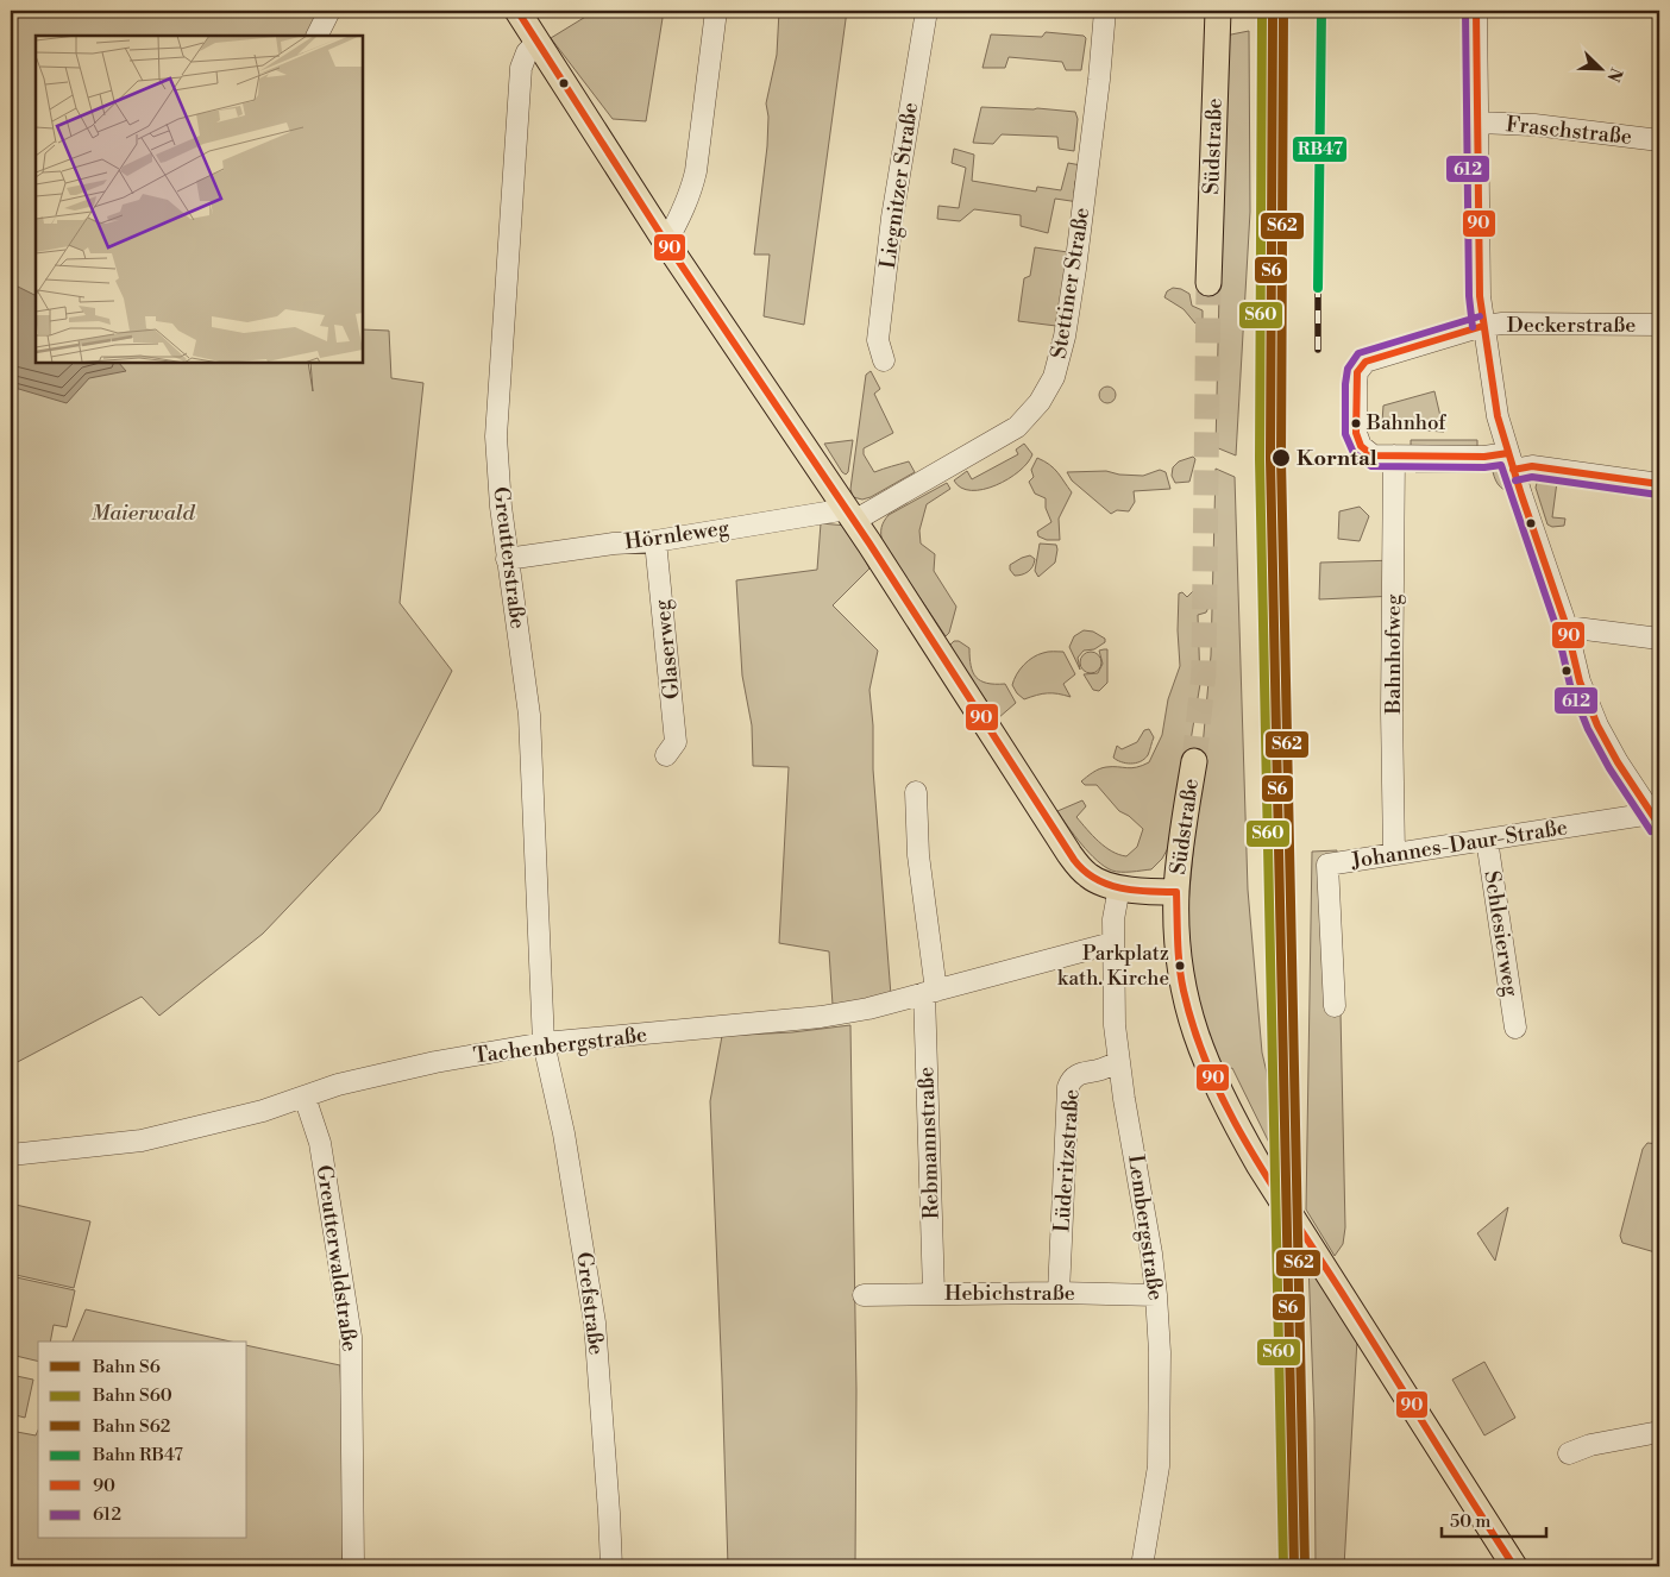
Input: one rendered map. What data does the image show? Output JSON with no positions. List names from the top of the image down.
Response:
{
  "streets": {
    "main road": ["Südstraße"],
    "street": [
      "Fraschstraße",
      "Liegnitzer Straße",
      "Stettiner Straße",
      "Deckerstraße",
      "Hörnleweg",
      "Greutterstraße",
      "Glaserweg",
      "Bahnhofweg",
      "Johannes-Daur-Straße",
      "Schlesierweg",
      "Tachenbergstraße",
      "Rebmannstraße",
      "Lüderitzstraße",
      "Lembergstraße",
      "Greutterwaldstraße",
      "Hebichstraße",
      "Grefstraße"
    ]
  },
  "crossings": [
    ["Stettiner Straße", "Hörnleweg"],
    ["Deckerstraße", "Bahnhofweg"],
    ["Hörnleweg", "Greutterstraße"],
    ["Hörnleweg", "Glaserweg"],
    ["Greutterstraße", "Tachenbergstraße"],
    ["Greutterstraße", "Grefstraße"],
    ["Bahnhofweg", "Johannes-Daur-Straße"],
    ["Johannes-Daur-Straße", "Schlesierweg"],
    ["Tachenbergstraße", "Rebmannstraße"],
    ["Tachenbergstraße", "Lembergstraße"],
    ["Tachenbergstraße", "Greutterwaldstraße"],
    ["Tachenbergstraße", "Grefstraße"],
    ["Rebmannstraße", "Hebichstraße"],
    ["Lüderitzstraße", "Lembergstraße"],
    ["Lüderitzstraße", "Hebichstraße"],
    ["Lembergstraße", "Hebichstraße"]
  ],
  "parks": ["Maierwald"],
  "places": ["Bahnhof", "Korntal", "Parkplatz kath. Kirche"],
  "lines": [
    "rail line S6",
    "rail line S60",
    "rail line S62",
    "rail line RB47",
    "transit line 90",
    "transit line 612"
  ],
  "legend": [
    "Bahn S6",
    "Bahn S60",
    "Bahn S62",
    "Bahn RB47",
    "90",
    "612"
  ],
  "scale_bar": "50 m",
  "north": "bottom right"
}
